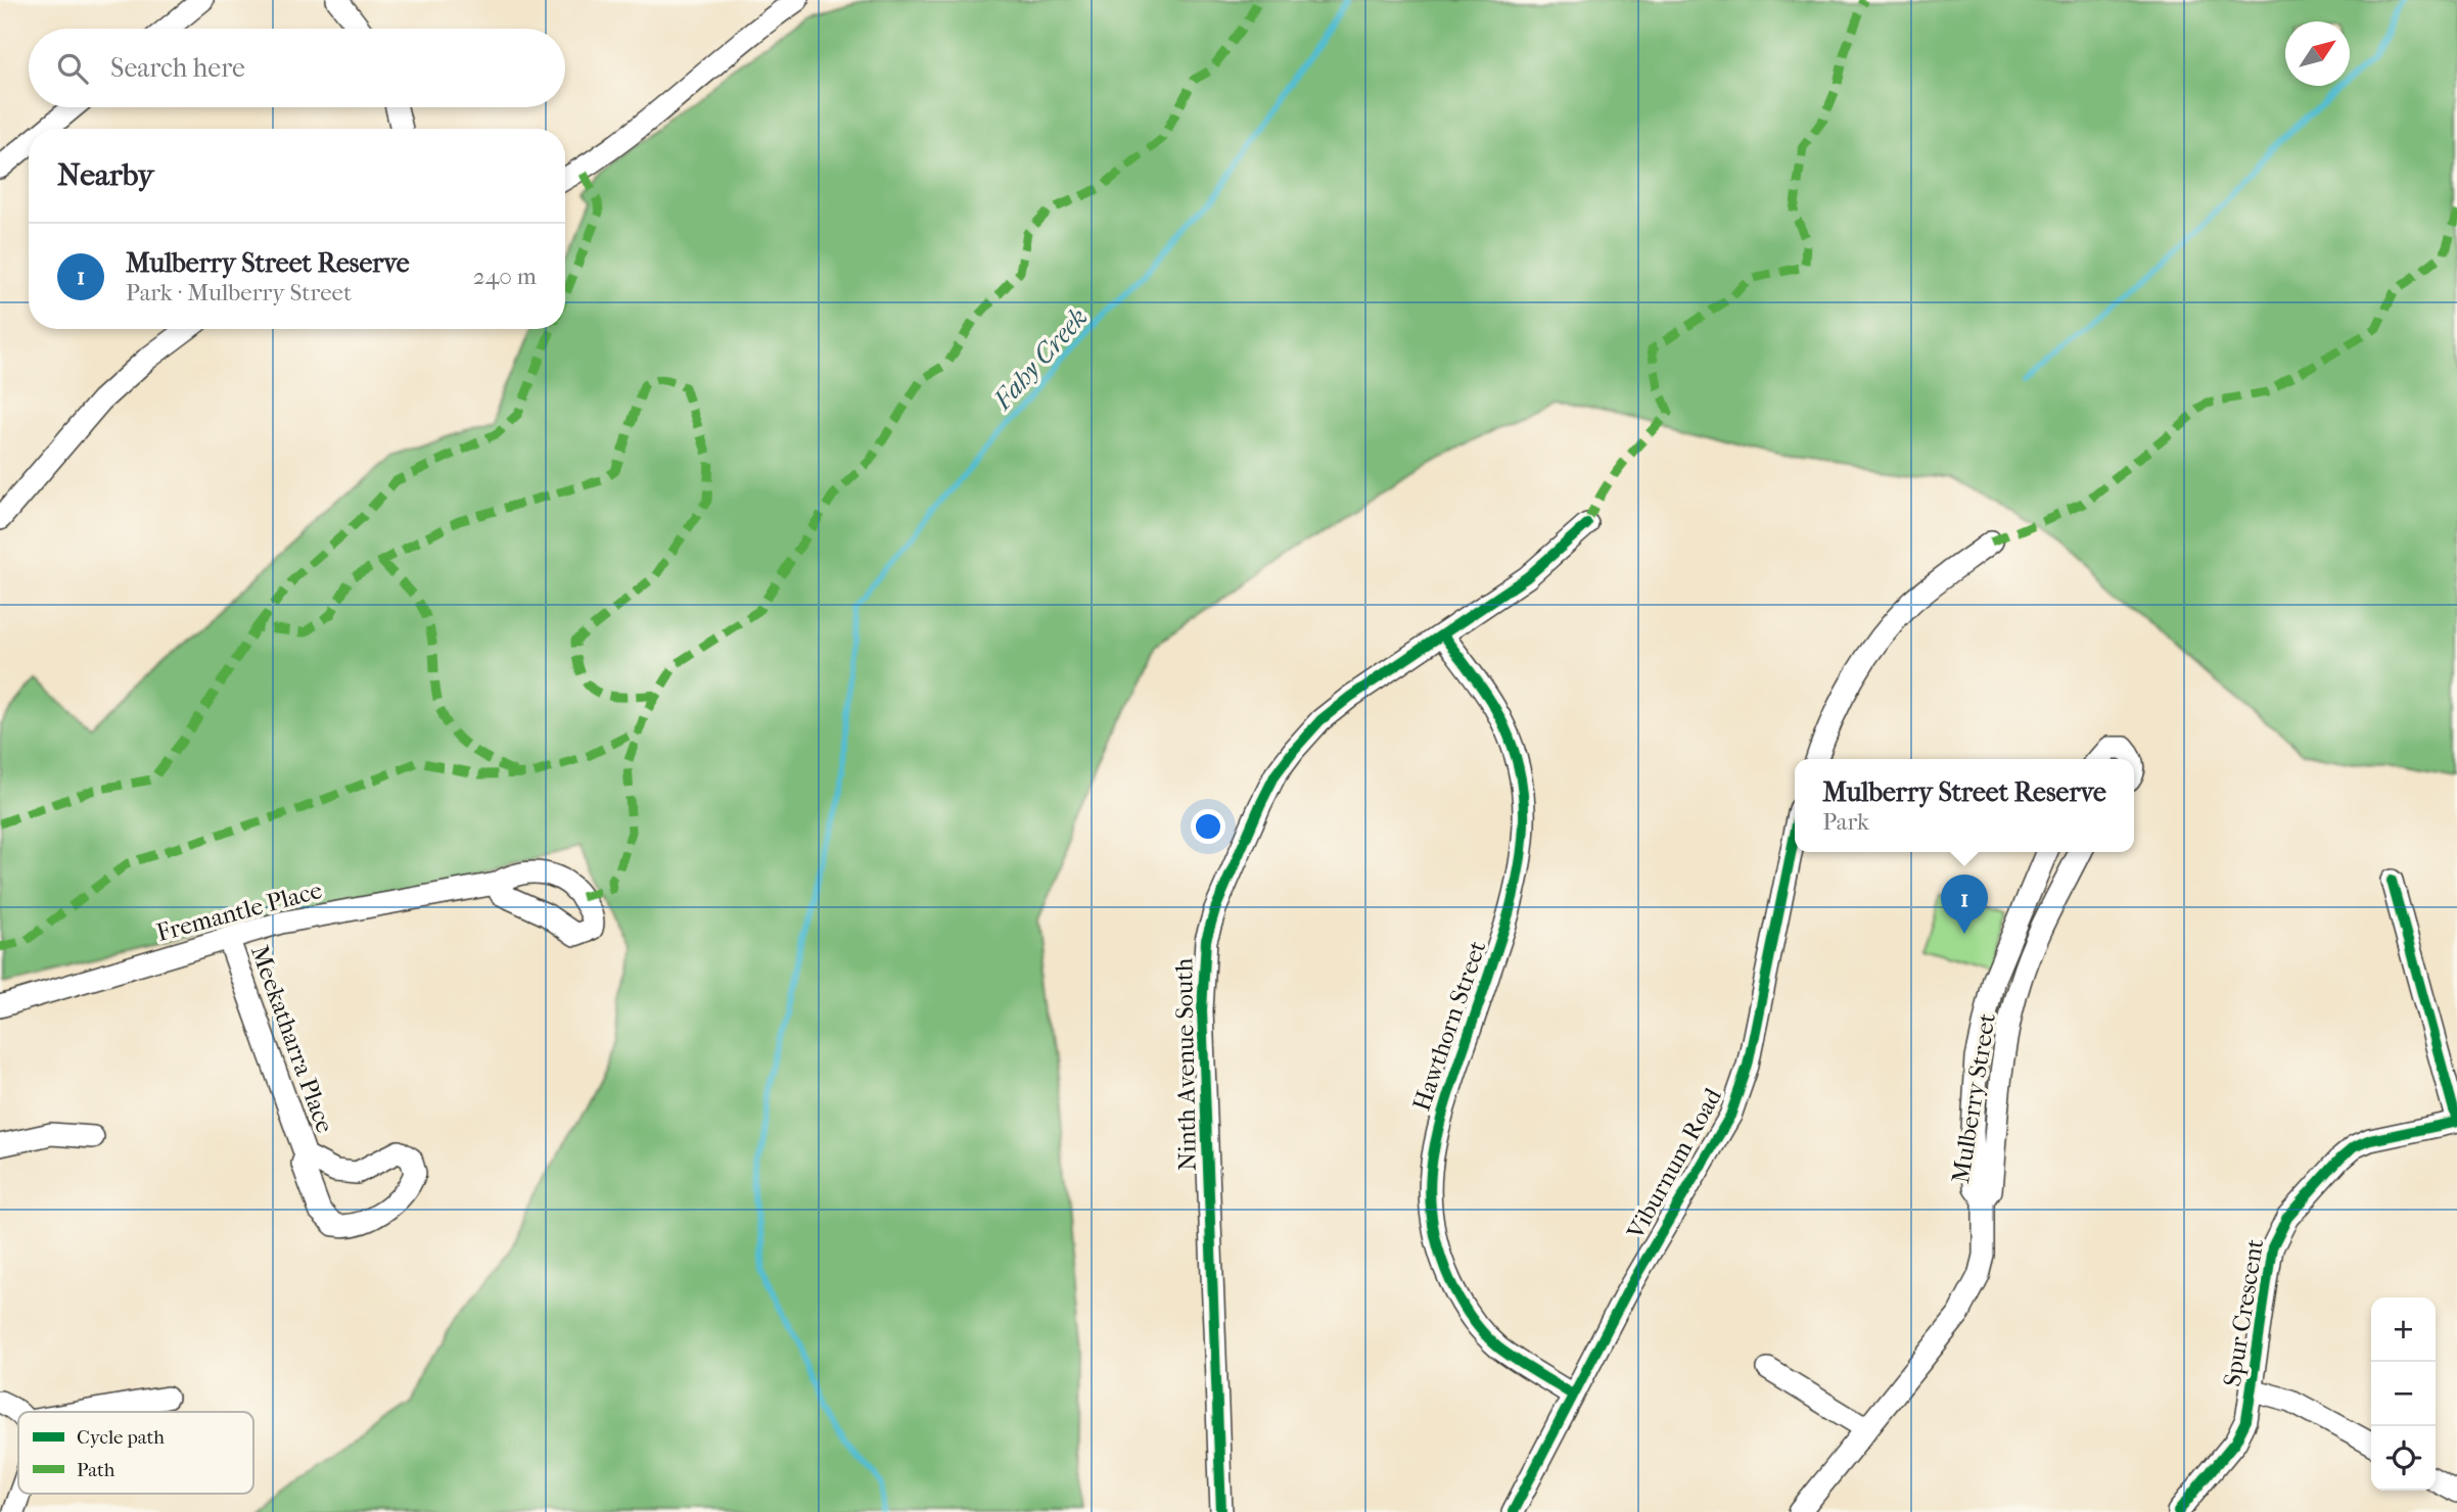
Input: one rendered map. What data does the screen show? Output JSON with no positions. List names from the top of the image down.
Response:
{
  "streets": {
    "street": [
      "Fremantle Place",
      "Hawthorn Street",
      "Meekatharra Place",
      "Ninth Avenue South",
      "Mulberry Street",
      "Viburnum Road",
      "Spur Crescent"
    ]
  },
  "crossings": [
    ["Fremantle Place", "Meekatharra Place"],
    ["Hawthorn Street", "Ninth Avenue South"],
    ["Hawthorn Street", "Viburnum Road"]
  ],
  "water": ["Fahy Creek"],
  "legend": ["Cycle path", "Path"],
  "north": "top right",
  "page": {
    "search": "Search here",
    "heading": "Nearby",
    "list": [
      {
        "mark": "1",
        "name": "Mulberry Street Reserve",
        "note": "Park · Mulberry Street",
        "value": "240 m"
      }
    ],
    "popup": ["Mulberry Street Reserve", "Park"],
    "pins": "1",
    "map_buttons": ["+", "−"]
  }
}
